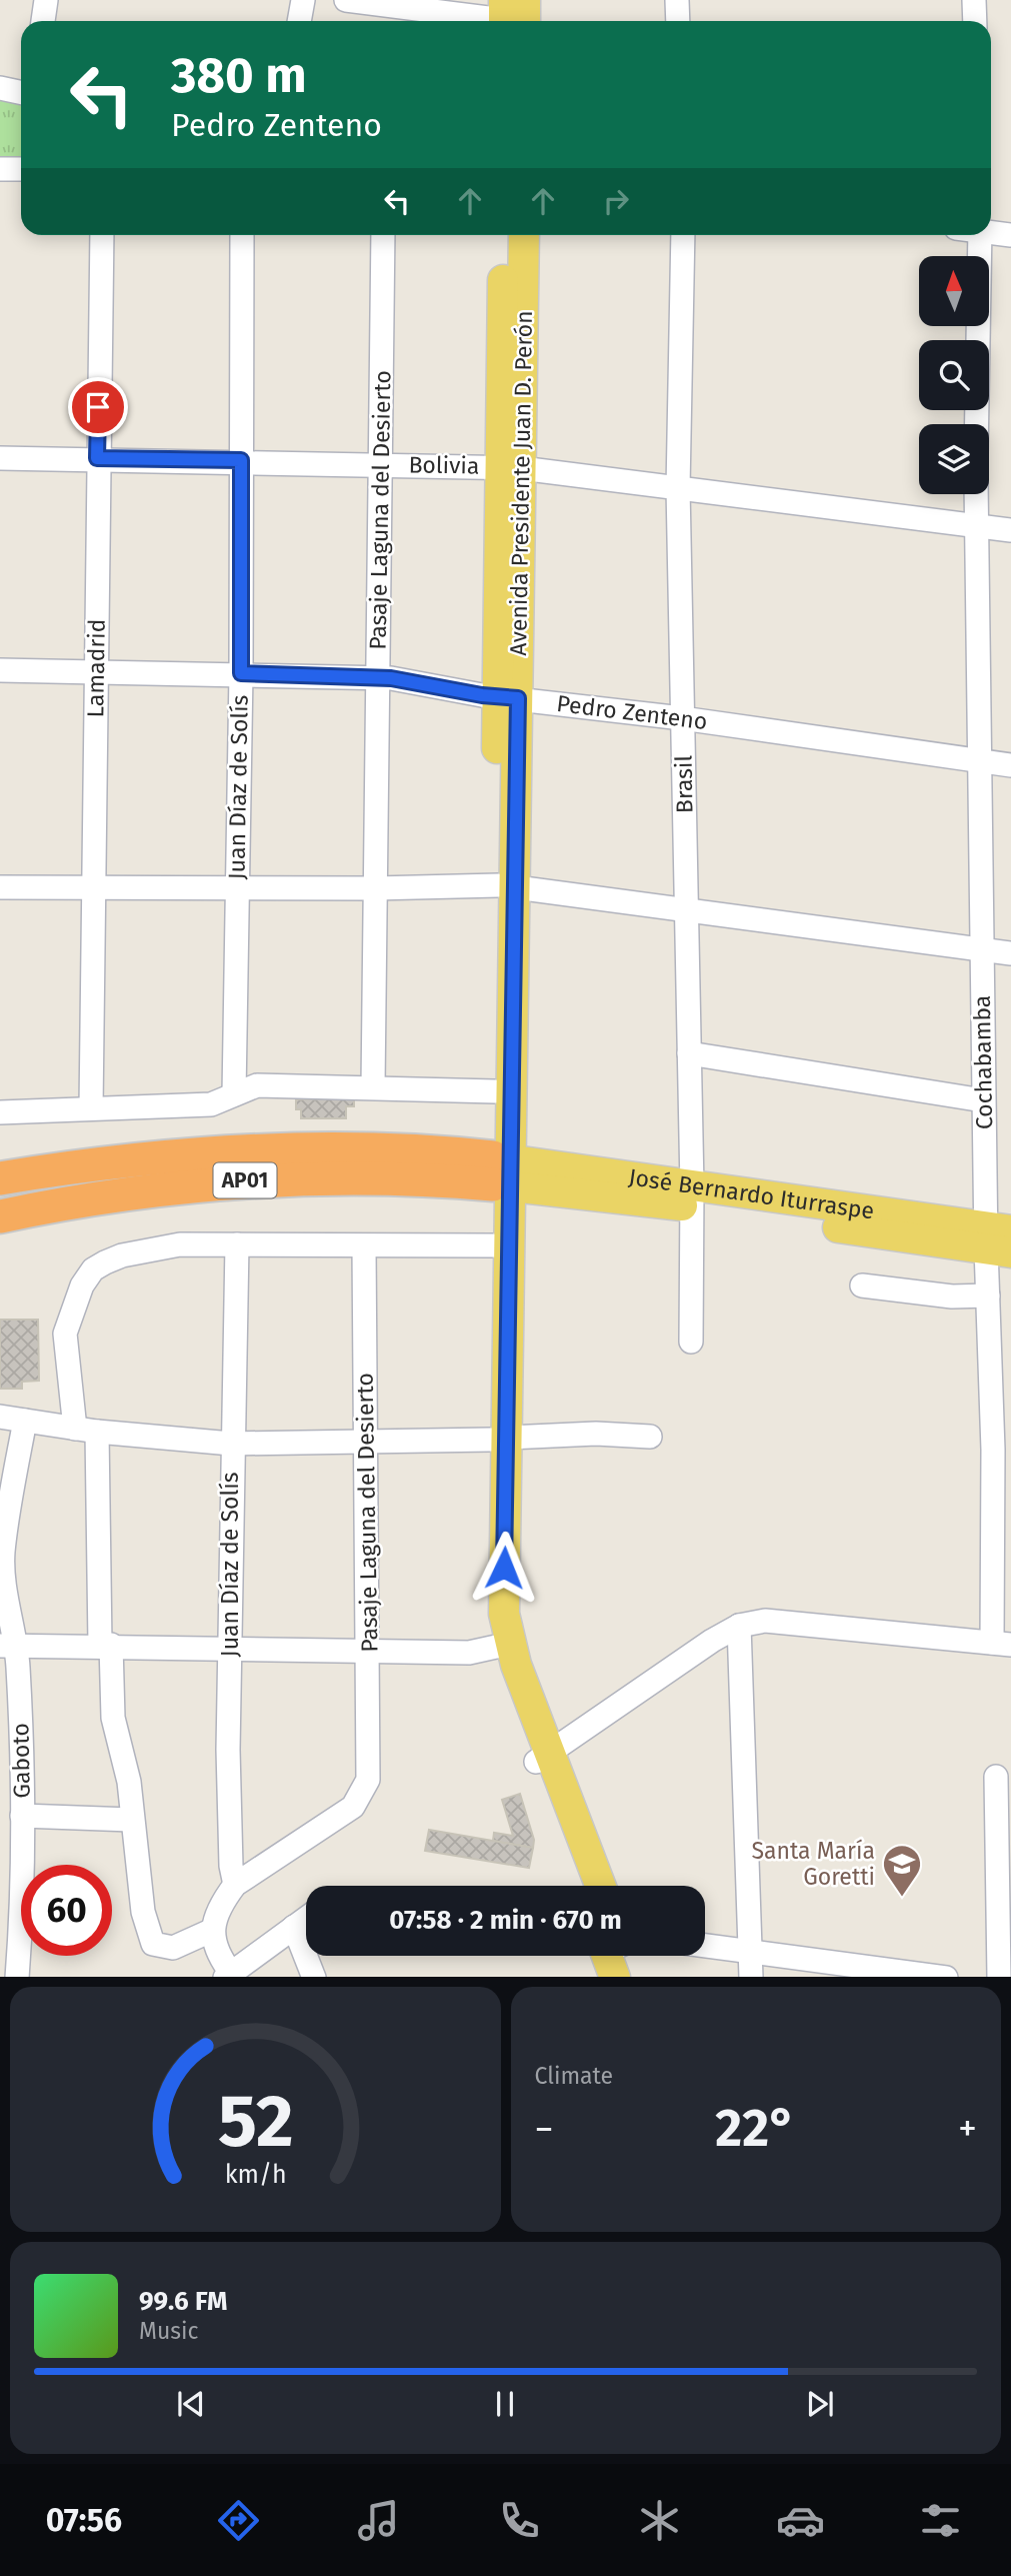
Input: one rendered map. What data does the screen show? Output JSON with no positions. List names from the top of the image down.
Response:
{
  "streets": {
    "highway": ["AP01"],
    "main road": ["Avenida Presidente Juan D. Perón", "José Bernardo Iturraspe"],
    "street": [
      "Bolivia",
      "Pasaje Laguna del Desierto",
      "Lamadrid",
      "Pedro Zenteno",
      "Brasil",
      "Juan Díaz de Solís",
      "Cochabamba",
      "Gaboto"
    ]
  },
  "crossings": [
    ["Bolivia", "Avenida Presidente Juan D. Perón"],
    ["Bolivia", "Pasaje Laguna del Desierto"],
    ["Bolivia", "Lamadrid"],
    ["Bolivia", "Brasil"],
    ["Bolivia", "Juan Díaz de Solís"],
    ["Bolivia", "Cochabamba"],
    ["Avenida Presidente Juan D. Perón", "Pedro Zenteno"],
    ["Avenida Presidente Juan D. Perón", "AP01"],
    ["Avenida Presidente Juan D. Perón", "José Bernardo Iturraspe"],
    ["Pasaje Laguna del Desierto", "Pedro Zenteno"],
    ["Pasaje Laguna del Desierto", "Juan Díaz de Solís"],
    ["Lamadrid", "Pedro Zenteno"],
    ["Pedro Zenteno", "Brasil"],
    ["Pedro Zenteno", "Juan Díaz de Solís"],
    ["Pedro Zenteno", "Cochabamba"],
    ["Brasil", "José Bernardo Iturraspe"],
    ["Cochabamba", "José Bernardo Iturraspe"],
    ["AP01", "José Bernardo Iturraspe"]
  ],
  "places": {
    "school or university": ["Santa María Goretti"]
  },
  "north": "top",
  "page": {
    "turn": ["380 m", "Pedro Zenteno"],
    "limit": "60",
    "trip": "07:58 · 2 min · 670 m",
    "tile": "Climate",
    "heat": ["−", "22°", "+"],
    "song": ["99.6 FM", "Music"],
    "tabs": "07:56",
    "gauge": ["52", "km/h"]
  }
}
